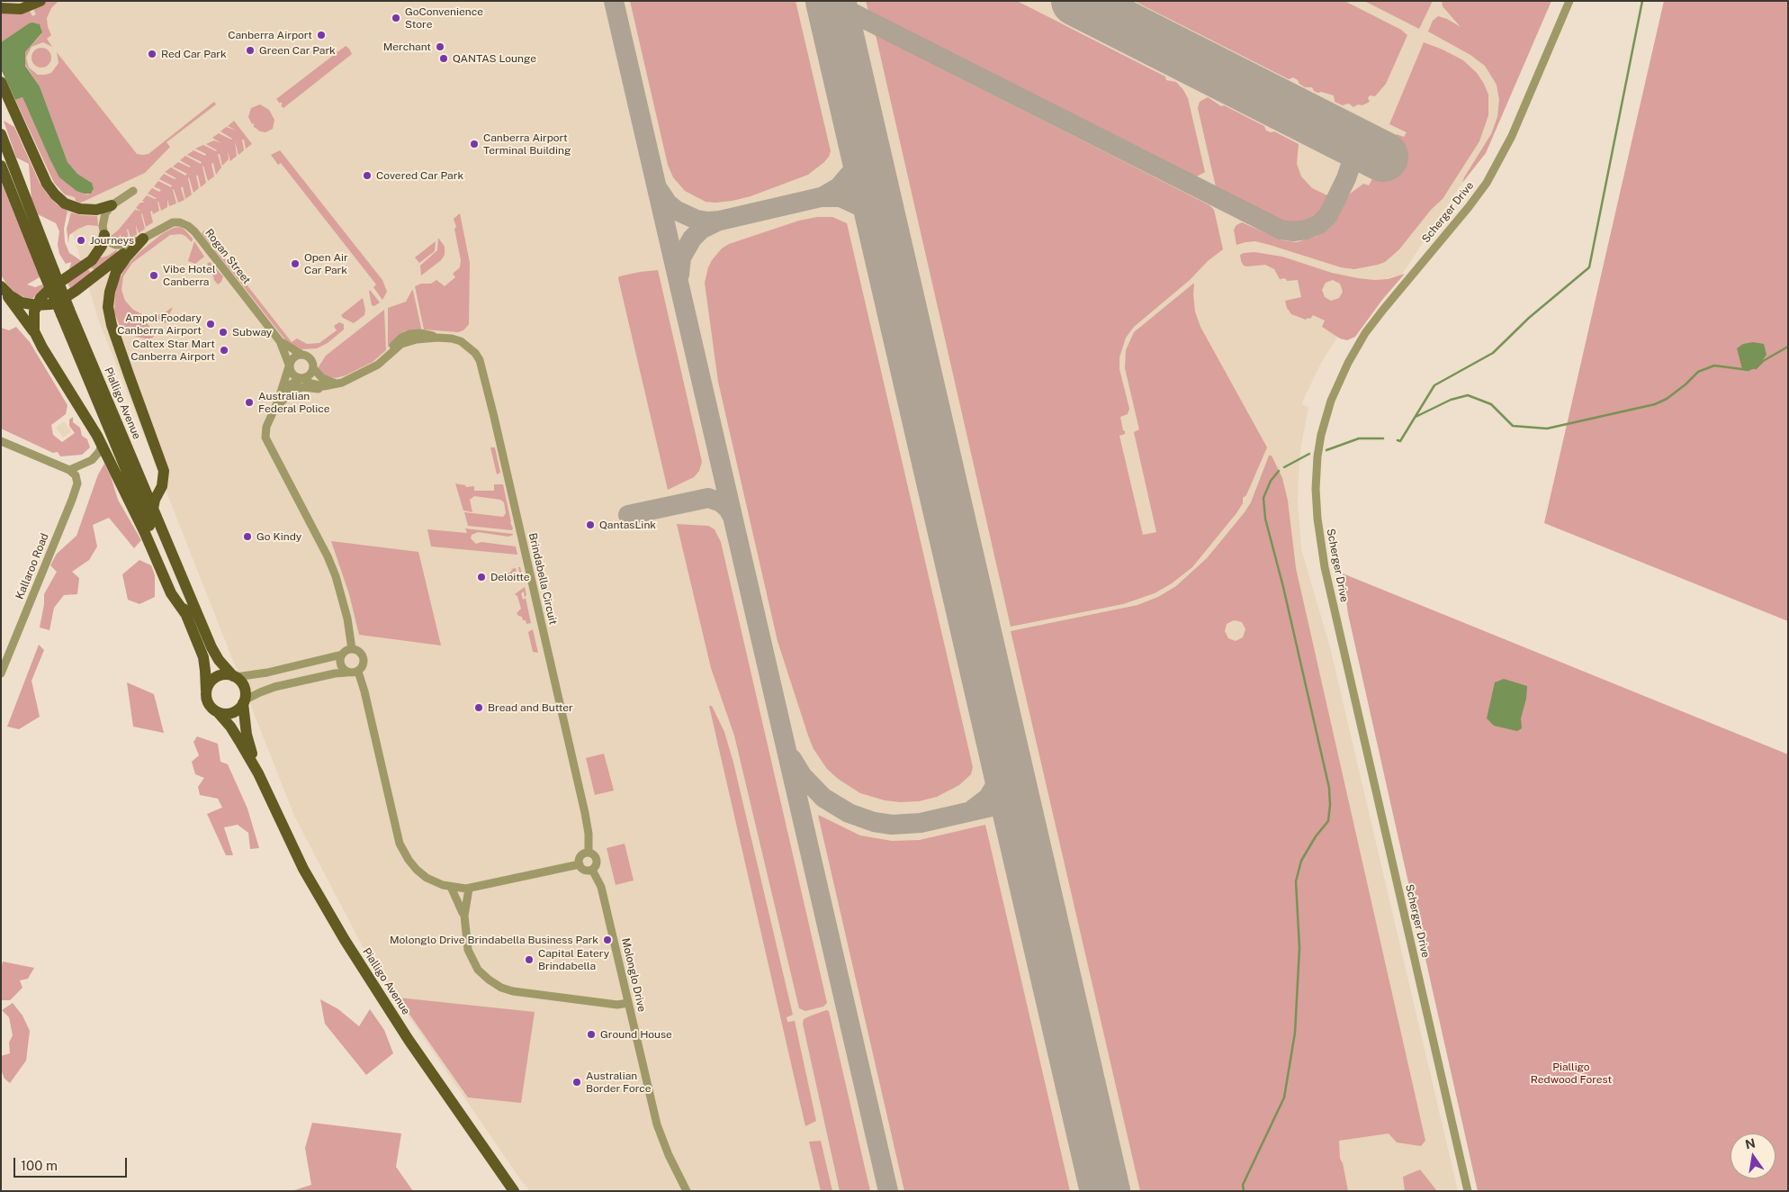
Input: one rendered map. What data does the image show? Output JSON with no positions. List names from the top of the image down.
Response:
{
  "streets": {
    "main road": ["Pialligo Avenue"],
    "street": [
      "Scherger Drive",
      "Rogan Street",
      "Kallaroo Road",
      "Brindabella Circuit",
      "Molonglo Drive"
    ]
  },
  "crossings": [
    ["Rogan Street", "Brindabella Circuit"],
    ["Brindabella Circuit", "Molonglo Drive"]
  ],
  "parks": ["Pialligo Redwood Forest"],
  "places": [
    "GoConvenience Store",
    "Canberra Airport",
    "Merchant",
    "Green Car Park",
    "Red Car Park",
    "QANTAS Lounge",
    "Canberra Airport Terminal Building",
    "Covered Car Park",
    "Journeys",
    "Open Air Car Park",
    "Vibe Hotel Canberra",
    "Ampol Foodary Canberra Airport",
    "Subway",
    "Caltex Star Mart Canberra Airport",
    "Australian Federal Police",
    "QantasLink",
    "Go Kindy",
    "Deloitte",
    "Bread and Butter",
    "Molonglo Drive Brindabella Business Park",
    "Capital Eatery Brindabella",
    "Ground House",
    "Australian Border Force"
  ],
  "scale_bar": "100 m",
  "north": "top"
}
